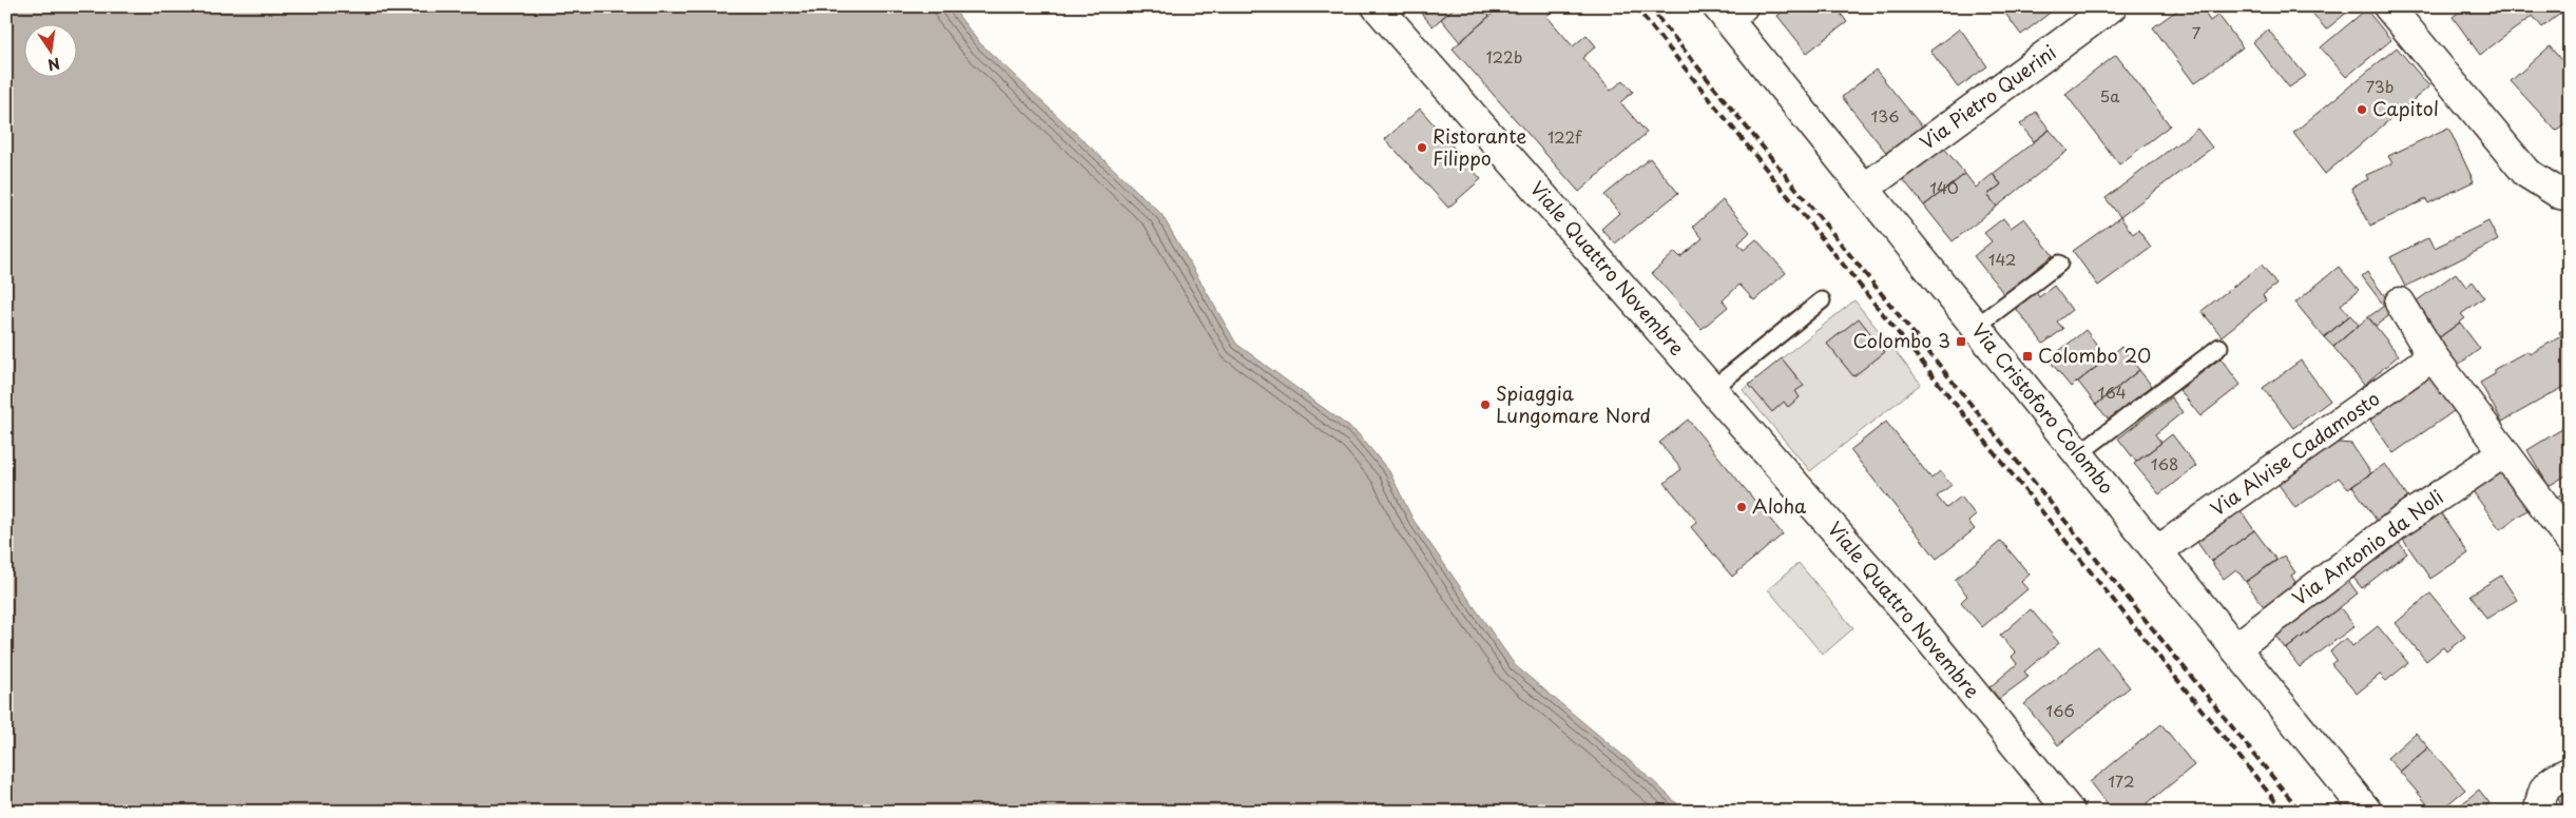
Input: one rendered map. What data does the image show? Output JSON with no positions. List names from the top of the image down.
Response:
{
  "streets": {
    "street": [
      "Via Pietro Querini",
      "Viale Quattro Novembre",
      "Via Cristoforo Colombo",
      "Via Alvise Cadamosto",
      "Via Antonio da Noli"
    ]
  },
  "crossings": [
    ["Via Pietro Querini", "Via Cristoforo Colombo"],
    ["Via Cristoforo Colombo", "Via Alvise Cadamosto"],
    ["Via Cristoforo Colombo", "Via Antonio da Noli"]
  ],
  "places": {
    "other": [
      "Capitol",
      "Ristorante Filippo",
      "Spiaggia Lungomare Nord",
      "Aloha"
    ],
    "transit": ["Colombo 3", "Colombo 20"]
  },
  "house_numbers": [
    "7",
    "122b",
    "73b",
    "5a",
    "136",
    "122f",
    "140",
    "142",
    "164",
    "168",
    "166",
    "172"
  ],
  "north": "bottom"
}
